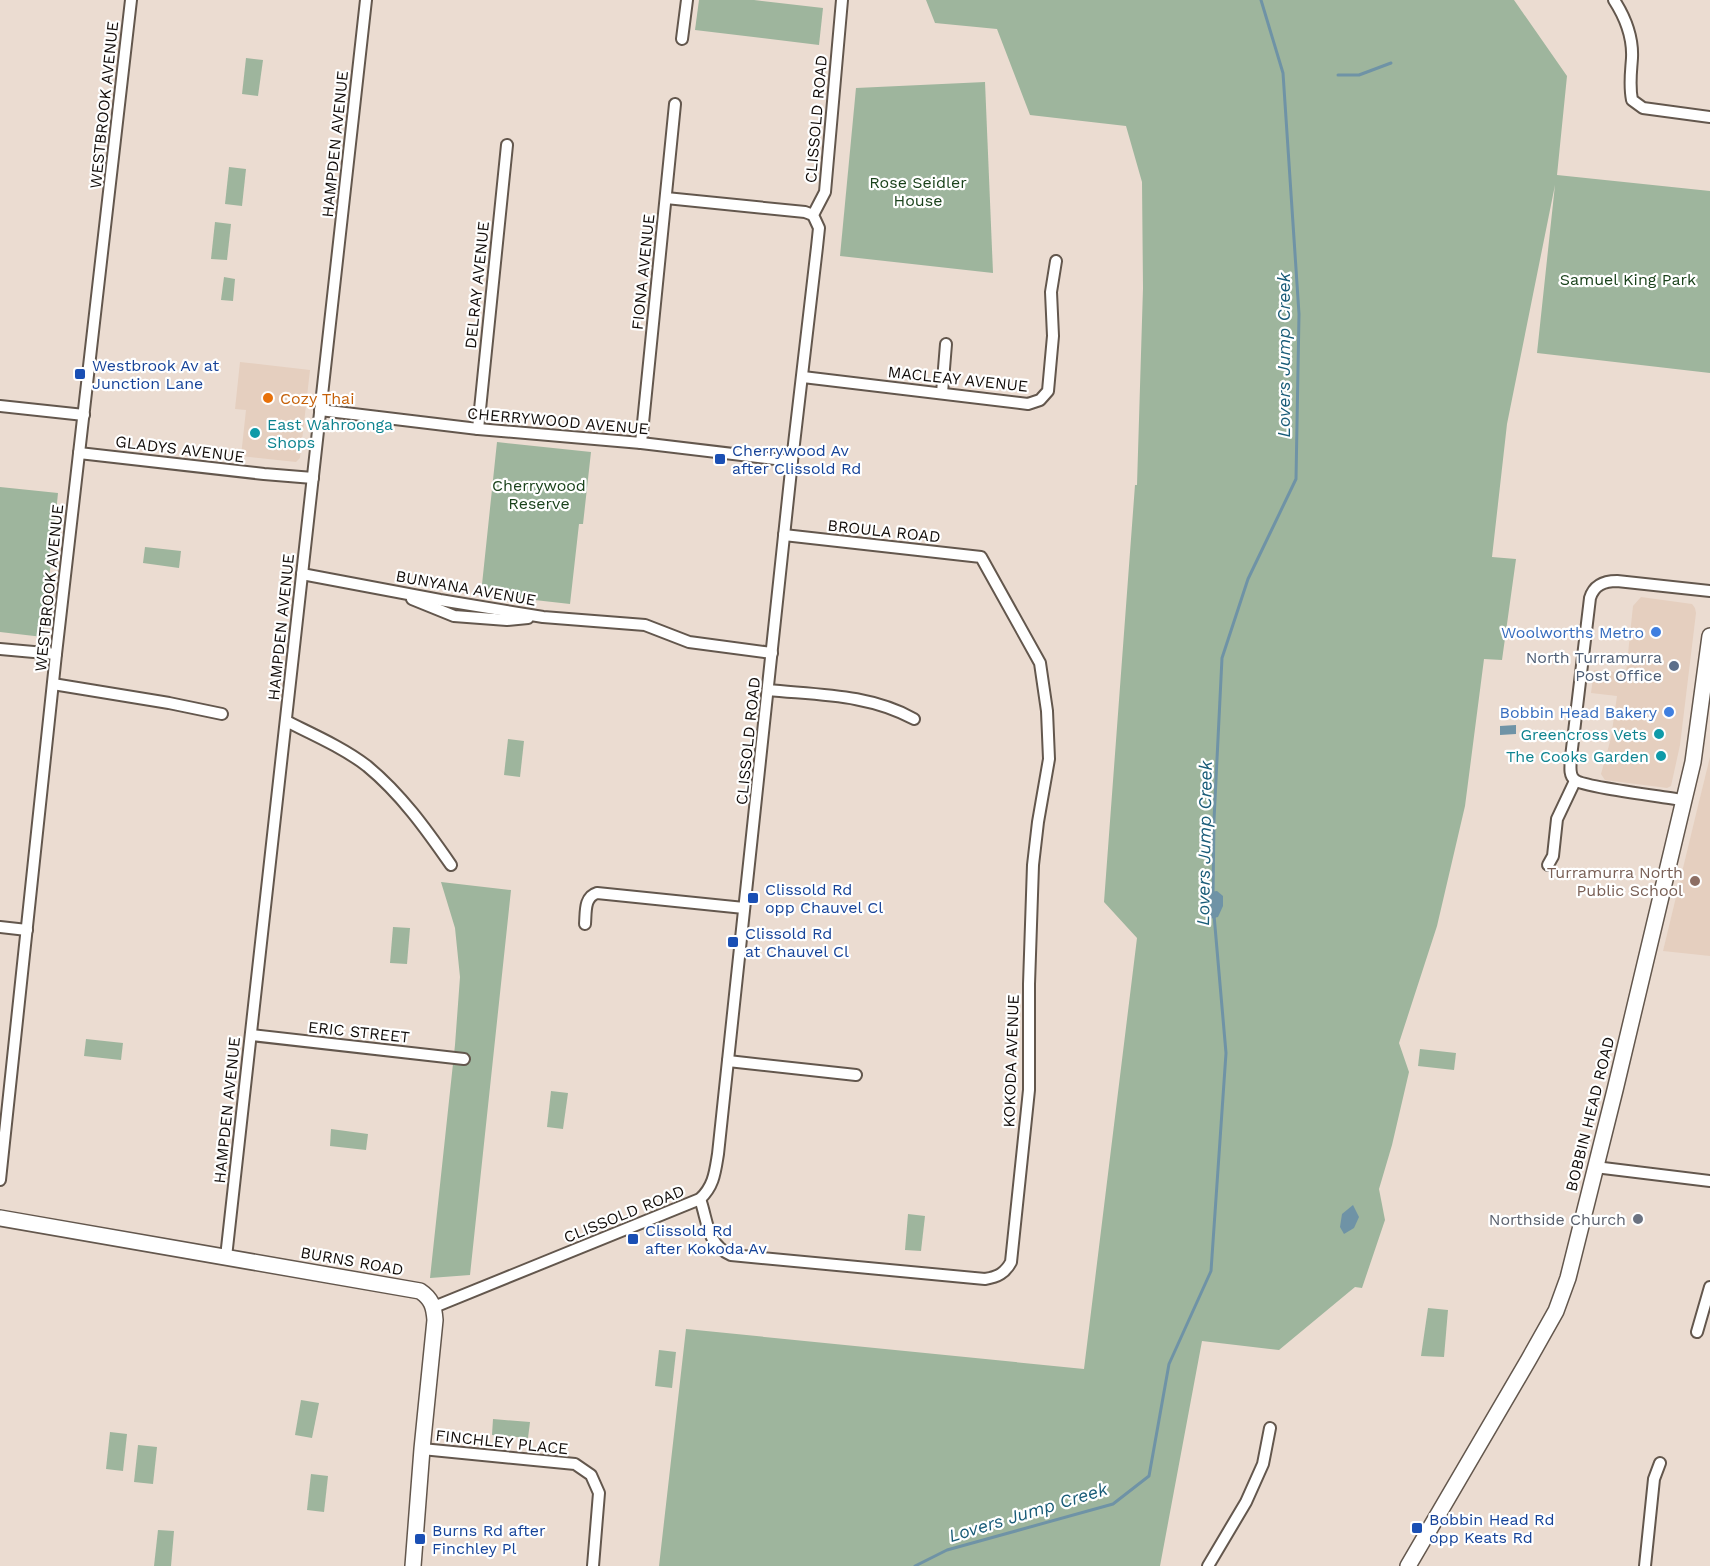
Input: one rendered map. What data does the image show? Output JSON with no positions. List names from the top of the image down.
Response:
{
  "streets": {
    "main road": ["BOBBIN HEAD ROAD", "BURNS ROAD"],
    "street": [
      "WESTBROOK AVENUE",
      "CLISSOLD ROAD",
      "HAMPDEN AVENUE",
      "FIONA AVENUE",
      "DELRAY AVENUE",
      "MACLEAY AVENUE",
      "CHERRYWOOD AVENUE",
      "GLADYS AVENUE",
      "BROULA ROAD",
      "BUNYANA AVENUE",
      "ERIC STREET",
      "KOKODA AVENUE",
      "FINCHLEY PLACE"
    ]
  },
  "crossings": [
    ["WESTBROOK AVENUE", "GLADYS AVENUE"],
    ["CLISSOLD ROAD", "MACLEAY AVENUE"],
    ["CLISSOLD ROAD", "CHERRYWOOD AVENUE"],
    ["CLISSOLD ROAD", "BROULA ROAD"],
    ["CLISSOLD ROAD", "BUNYANA AVENUE"],
    ["CLISSOLD ROAD", "KOKODA AVENUE"],
    ["CLISSOLD ROAD", "BURNS ROAD"],
    ["HAMPDEN AVENUE", "CHERRYWOOD AVENUE"],
    ["HAMPDEN AVENUE", "GLADYS AVENUE"],
    ["HAMPDEN AVENUE", "BUNYANA AVENUE"],
    ["HAMPDEN AVENUE", "ERIC STREET"],
    ["HAMPDEN AVENUE", "BURNS ROAD"],
    ["FIONA AVENUE", "CHERRYWOOD AVENUE"],
    ["DELRAY AVENUE", "CHERRYWOOD AVENUE"],
    ["BROULA ROAD", "KOKODA AVENUE"]
  ],
  "water": ["Lovers Jump Creek"],
  "parks": ["Rose Seidler House", "Samuel King Park", "Cherrywood Reserve"],
  "places": {
    "transit": [
      "Westbrook Av at Junction Lane",
      "Cherrywood Av after Clissold Rd",
      "Clissold Rd opp Chauvel Cl",
      "Clissold Rd at Chauvel Cl",
      "Clissold Rd after Kokoda Av",
      "Bobbin Head Rd opp Keats Rd",
      "Burns Rd after Finchley Pl"
    ],
    "other": [
      "Cozy Thai",
      "East Wahroonga Shops",
      "Woolworths Metro",
      "North Turramurra Post Office",
      "Bobbin Head Bakery",
      "Greencross Vets",
      "The Cooks Garden",
      "Turramurra North Public School",
      "Northside Church"
    ]
  }
}
